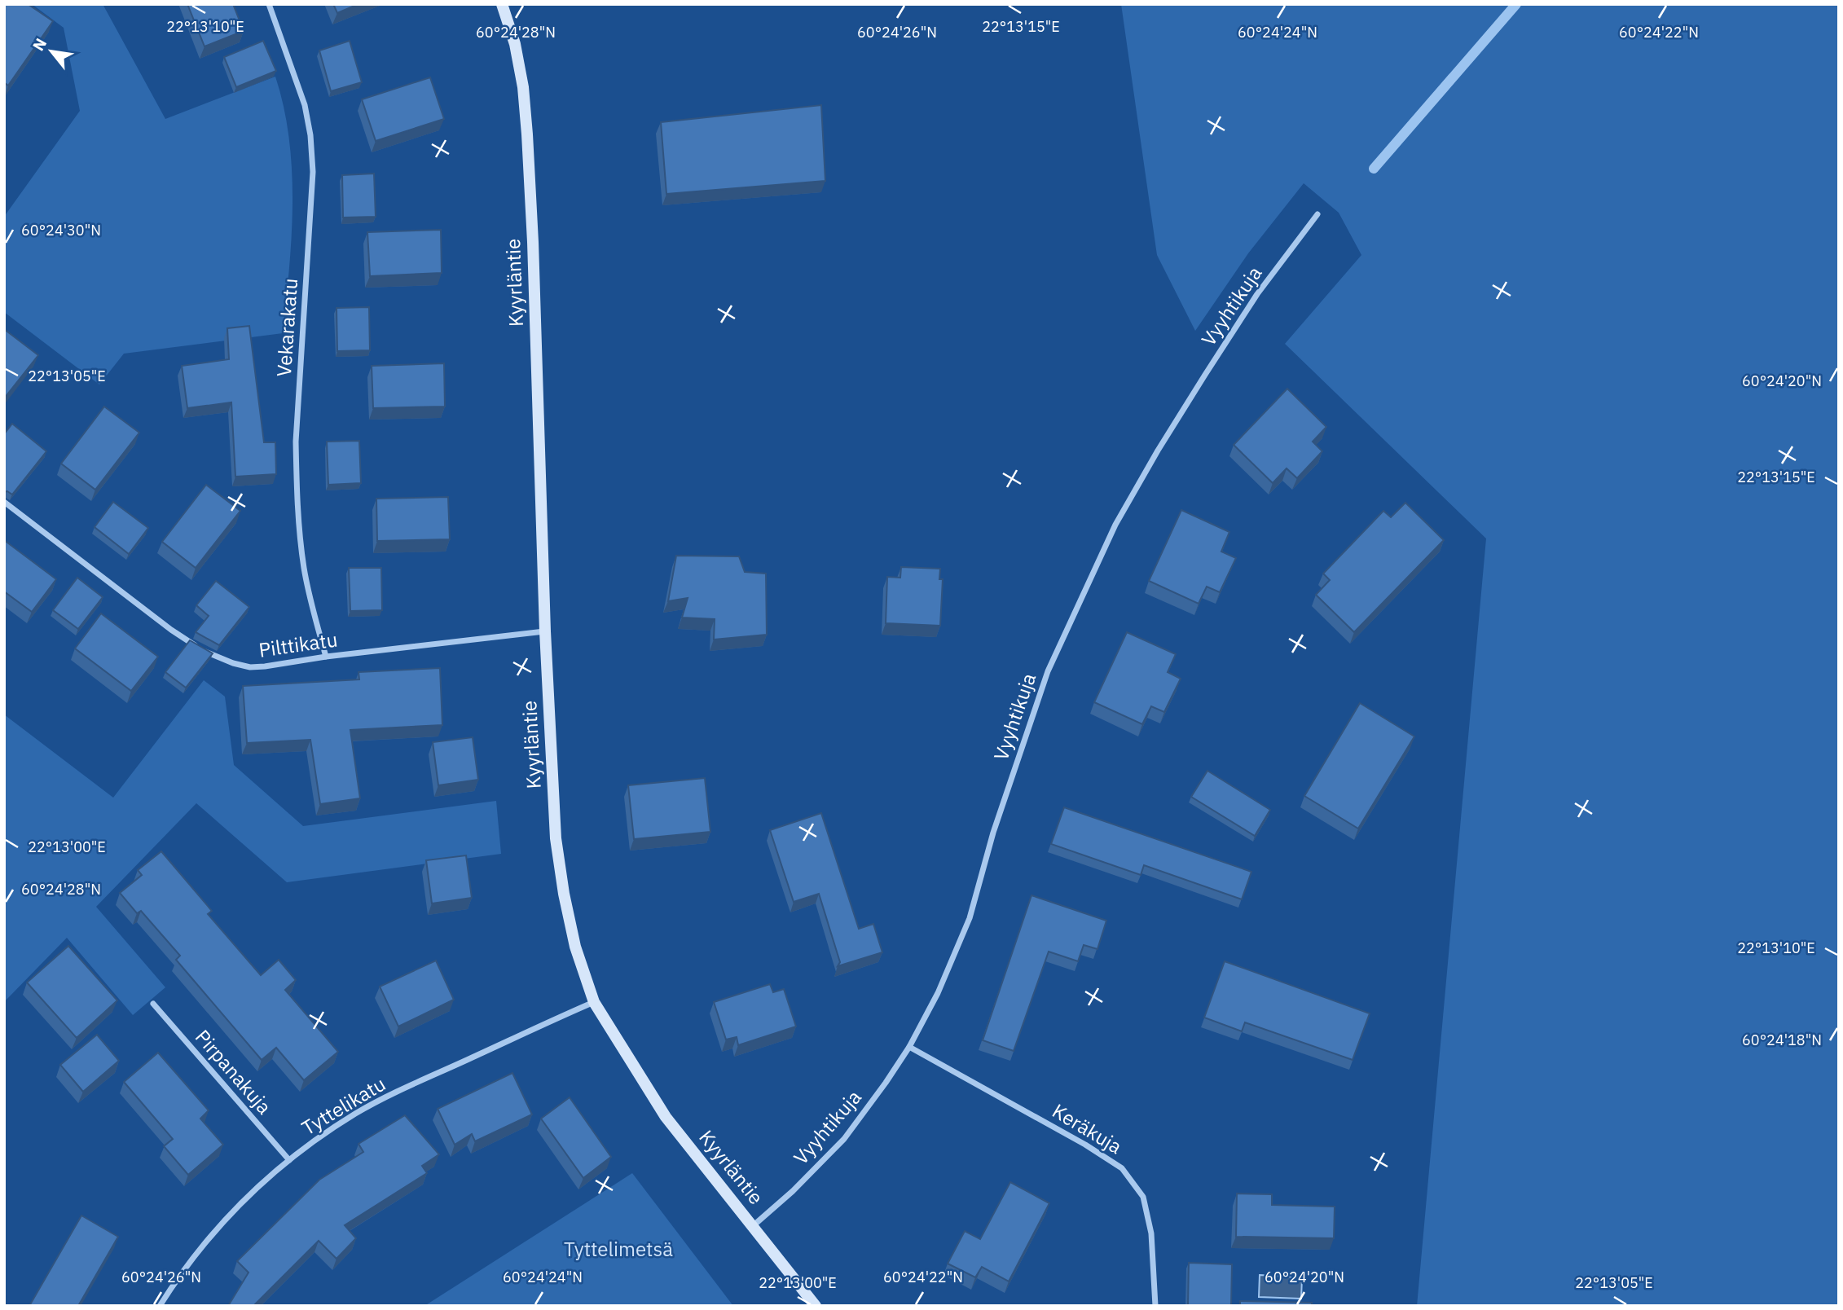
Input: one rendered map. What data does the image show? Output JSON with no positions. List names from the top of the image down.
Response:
{
  "streets": {
    "street": [
      "Kyyrläntie",
      "Vyyhtikuja",
      "Vekarakatu",
      "Pilttikatu",
      "Pirpanakuja",
      "Tyttelikatu",
      "Keräkuja"
    ]
  },
  "crossings": [
    ["Kyyrläntie", "Vyyhtikuja"],
    ["Kyyrläntie", "Pilttikatu"],
    ["Kyyrläntie", "Tyttelikatu"],
    ["Vyyhtikuja", "Keräkuja"],
    ["Vekarakatu", "Pilttikatu"],
    ["Pirpanakuja", "Tyttelikatu"]
  ],
  "parks": ["Tyttelimetsä"],
  "north": "top left",
  "coordinates": [
    "22°13'10\"E",
    "22°13'15\"E",
    "60°24'28\"N",
    "60°24'26\"N",
    "60°24'24\"N",
    "60°24'22\"N",
    "60°24'30\"N",
    "22°13'05\"E",
    "60°24'20\"N",
    "22°13'00\"E",
    "60°24'18\"N"
  ]
}
